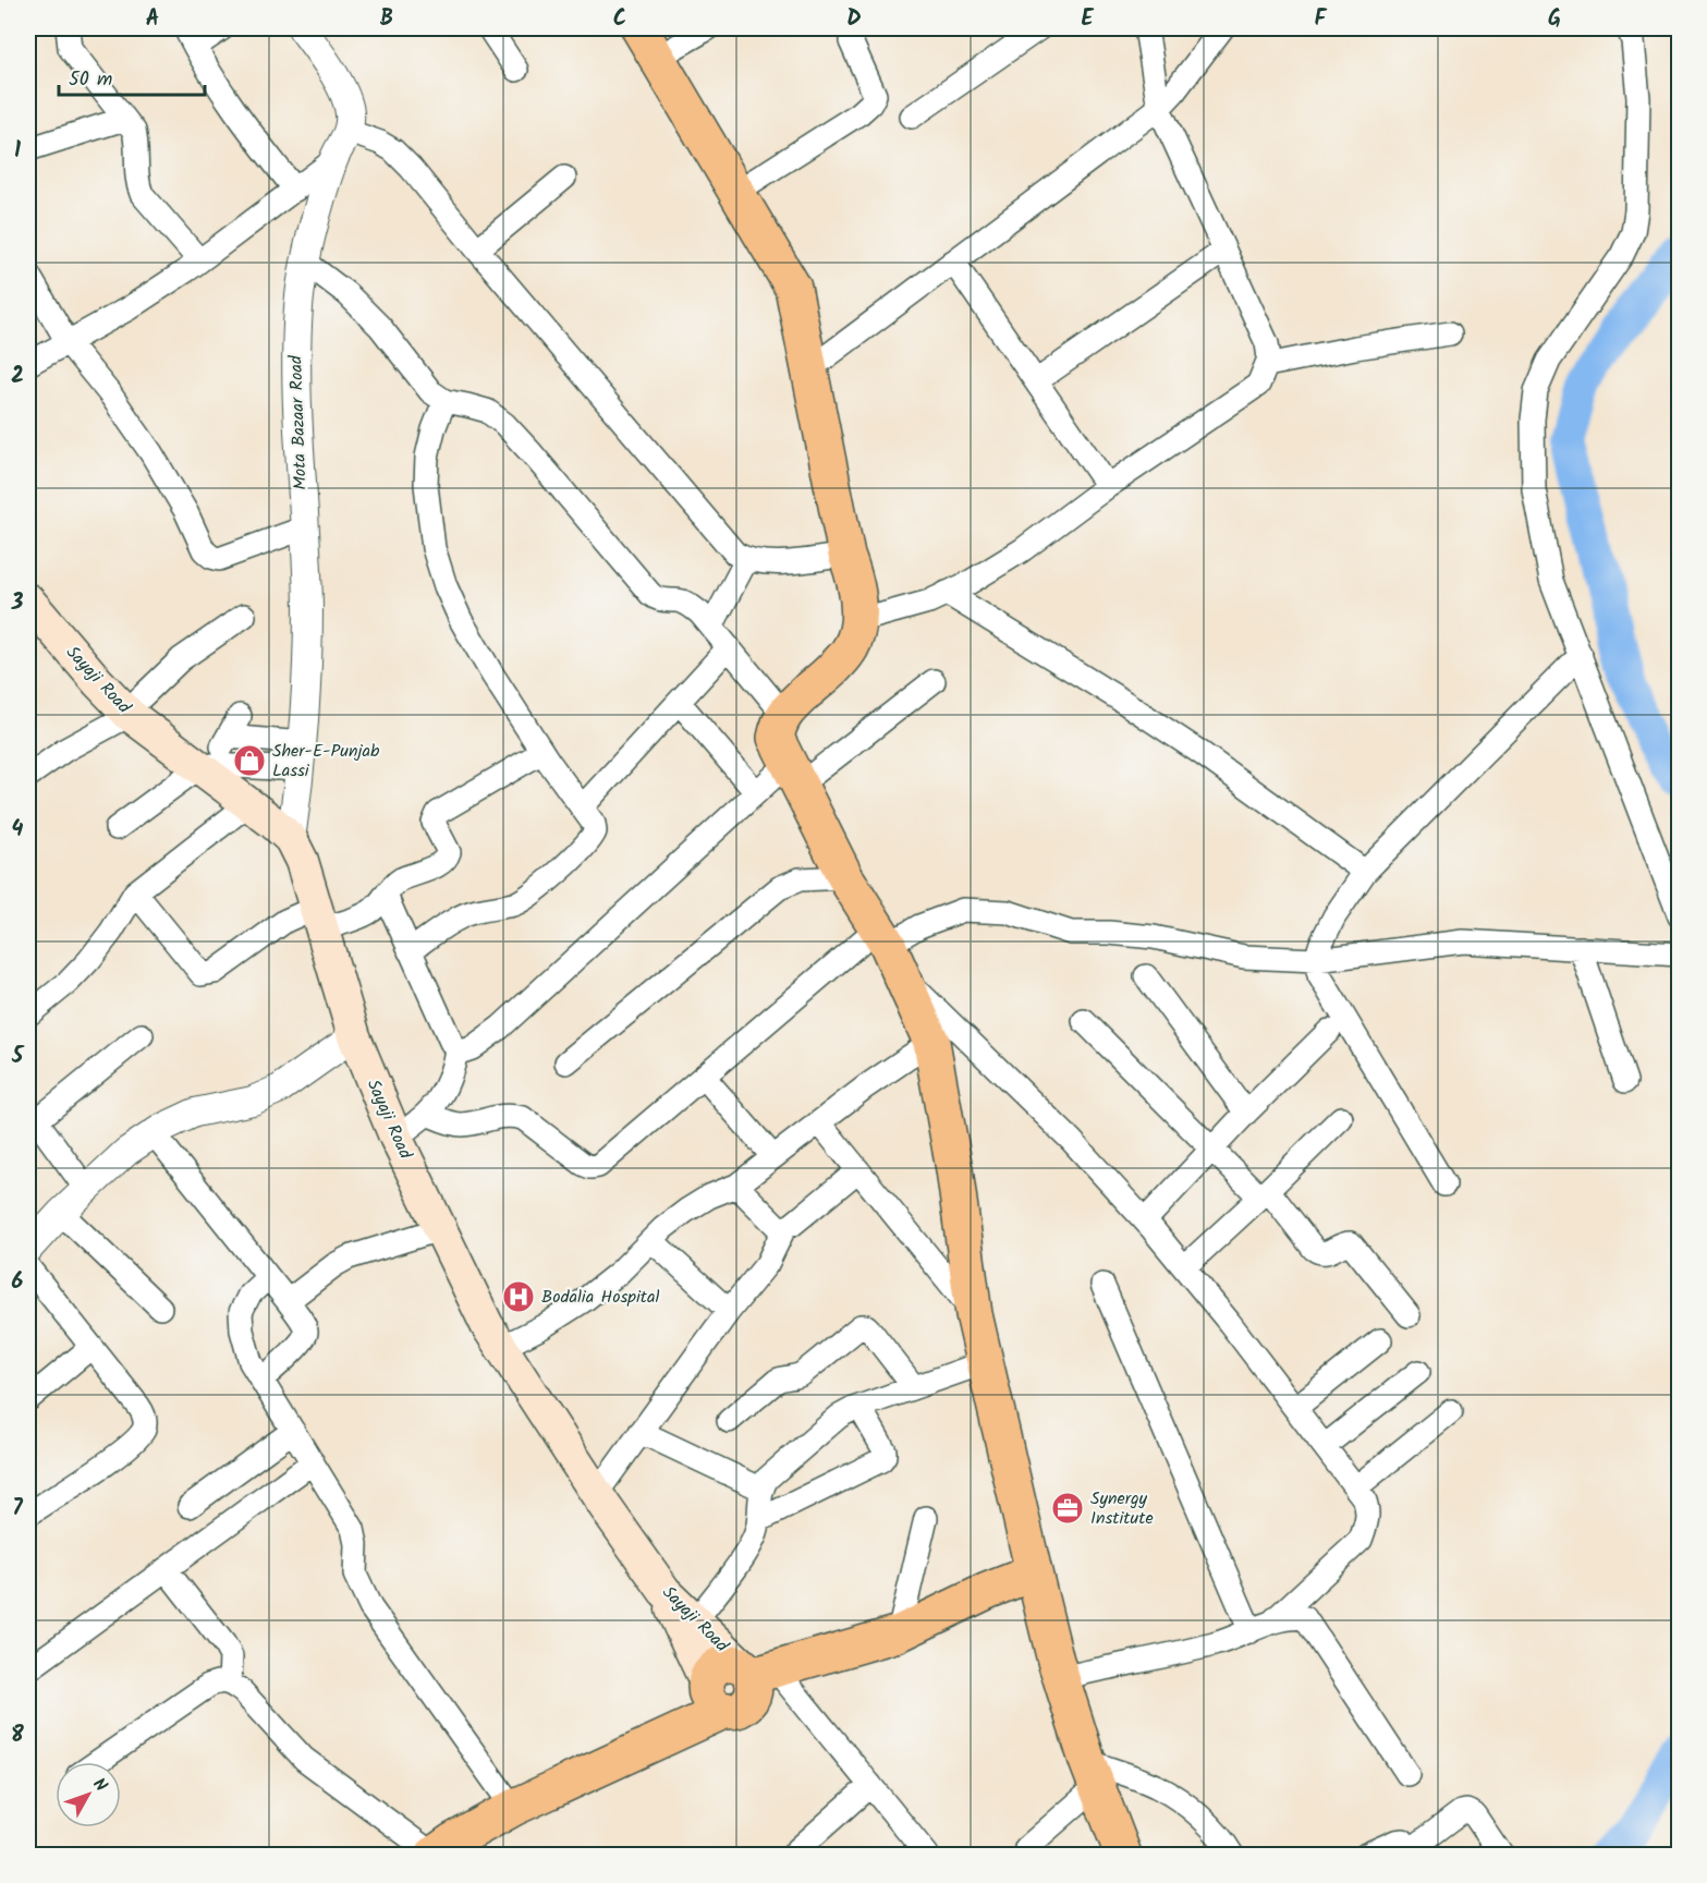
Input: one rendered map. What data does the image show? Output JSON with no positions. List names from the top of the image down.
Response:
{
  "streets": {
    "main road": ["Sayaji Road"],
    "street": ["Mota Bazaar Road"]
  },
  "crossings": [
    ["Mota Bazaar Road", "Sayaji Road"]
  ],
  "places": {
    "shop": ["Sher-E-Punjab Lassi"],
    "hospital": ["Bodalia Hospital"],
    "office": ["Synergy Institute"]
  },
  "scale_bar": "50 m",
  "north": "top right",
  "grid": {
    "columns": [
      "A",
      "B",
      "C",
      "D",
      "E",
      "F",
      "G"
    ],
    "rows": [
      "1",
      "2",
      "3",
      "4",
      "5",
      "6",
      "7",
      "8"
    ]
  }
}
